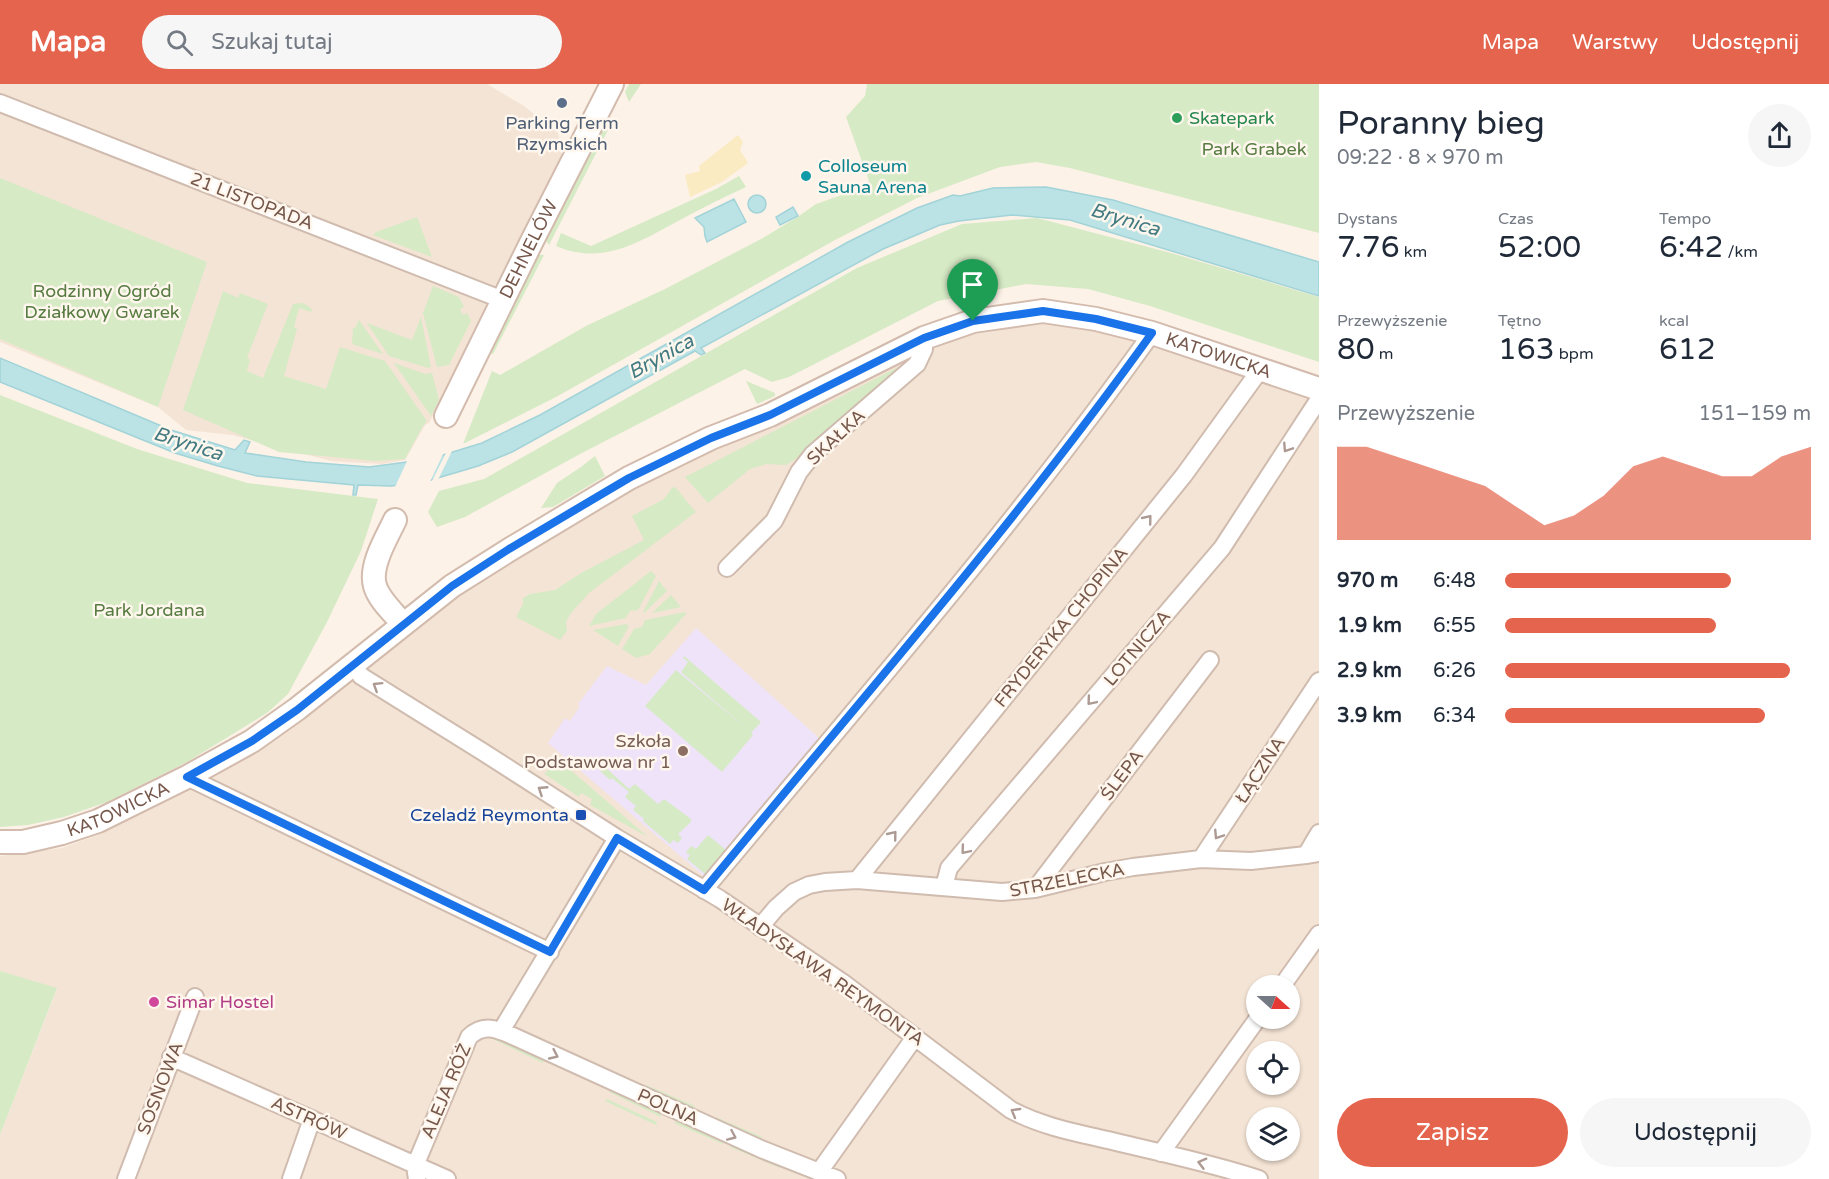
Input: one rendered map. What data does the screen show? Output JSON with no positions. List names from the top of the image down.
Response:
{
  "streets": {
    "street": [
      "21 LISTOPADA",
      "DEHNELÓW",
      "KATOWICKA",
      "SKAŁKA",
      "FRYDERYKA CHOPINA",
      "LOTNICZA",
      "ŁĄCZNA",
      "ŚLEPA",
      "STRZELECKA",
      "WŁADYSŁAWA REYMONTA",
      "SOSNOWA",
      "ALEJA RÓŻ",
      "POLNA",
      "ASTRÓW"
    ]
  },
  "crossings": [
    ["21 LISTOPADA", "DEHNELÓW"],
    ["KATOWICKA", "SKAŁKA"],
    ["KATOWICKA", "FRYDERYKA CHOPINA"],
    ["KATOWICKA", "WŁADYSŁAWA REYMONTA"],
    ["FRYDERYKA CHOPINA", "STRZELECKA"],
    ["LOTNICZA", "STRZELECKA"],
    ["ŁĄCZNA", "STRZELECKA"],
    ["ŚLEPA", "STRZELECKA"],
    ["STRZELECKA", "WŁADYSŁAWA REYMONTA"],
    ["SOSNOWA", "ASTRÓW"],
    ["ALEJA RÓŻ", "POLNA"],
    ["ALEJA RÓŻ", "ASTRÓW"]
  ],
  "one_way": [
    "LOTNICZA",
    "ŁĄCZNA",
    "WŁADYSŁAWA REYMONTA",
    "POLNA"
  ],
  "water": ["Brynica"],
  "parks": ["Park Grabek", "Rodzinny Ogród Działkowy Gwarek", "Park Jordana"],
  "places": {
    "other": [
      "Parking Term Rzymskich",
      "Skatepark",
      "Colloseum Sauna Arena",
      "Szkoła Podstawowa nr 1",
      "Simar Hostel"
    ],
    "transit": ["Czeladź Reymonta"]
  },
  "north": "right",
  "page": {
    "header": "Mapa",
    "search": "Szukaj tutaj",
    "nav": ["Mapa", "Warstwy", "Udostępnij"],
    "heading": ["Poranny bieg", "09:22 · 8 × 970 m"],
    "stats": [
      ["Dystans", "7.76 km"],
      ["Czas", "52:00"],
      ["Tempo", "6:42 /km"],
      ["Przewyższenie", "80 m"],
      ["Tętno", "163 bpm"],
      ["kcal", "612"]
    ],
    "chart": ["Przewyższenie", "151–159 m"],
    "list": [
      {
        "name": "970 m",
        "note": "6:48"
      },
      {
        "name": "1.9 km",
        "note": "6:55"
      },
      {
        "name": "2.9 km",
        "note": "6:26"
      },
      {
        "name": "3.9 km",
        "note": "6:34"
      }
    ],
    "buttons": ["Zapisz", "Udostępnij"]
  }
}
